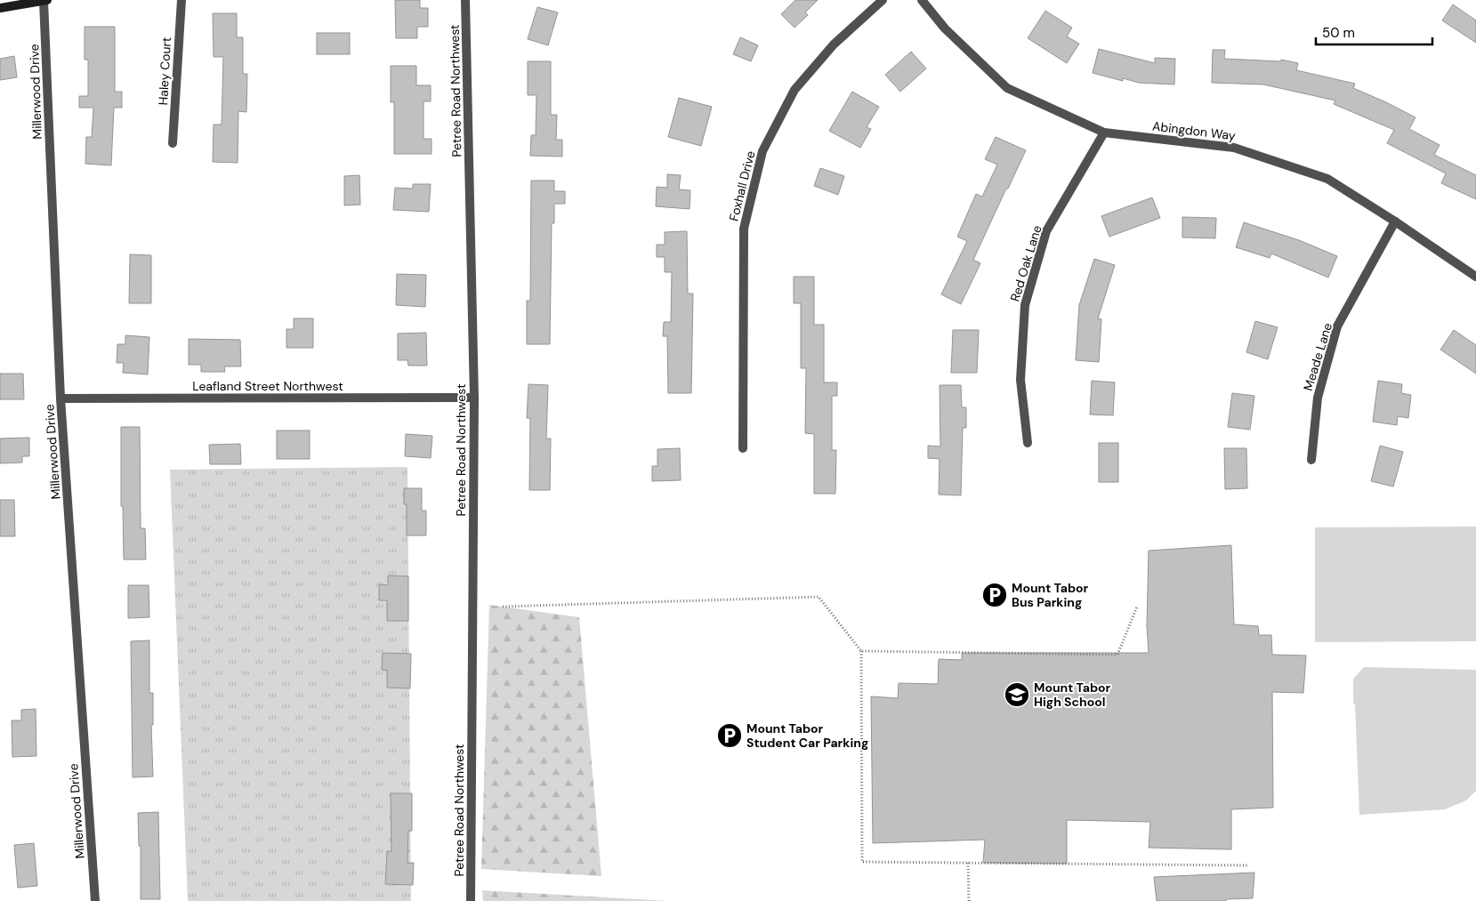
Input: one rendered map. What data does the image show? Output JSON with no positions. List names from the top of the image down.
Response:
{
  "streets": {
    "street": [
      "Haley Court",
      "Petree Road Northwest",
      "Millerwood Drive",
      "Abingdon Way",
      "Foxhall Drive",
      "Red Oak Lane",
      "Meade Lane",
      "Leafland Street Northwest"
    ]
  },
  "crossings": [
    ["Petree Road Northwest", "Leafland Street Northwest"],
    ["Millerwood Drive", "Leafland Street Northwest"],
    ["Abingdon Way", "Red Oak Lane"],
    ["Abingdon Way", "Meade Lane"]
  ],
  "places": {
    "parking": ["Mount Tabor Bus Parking", "Mount Tabor Student Car Parking"],
    "school or university": ["Mount Tabor High School"]
  },
  "scale_bar": "50 m"
}
